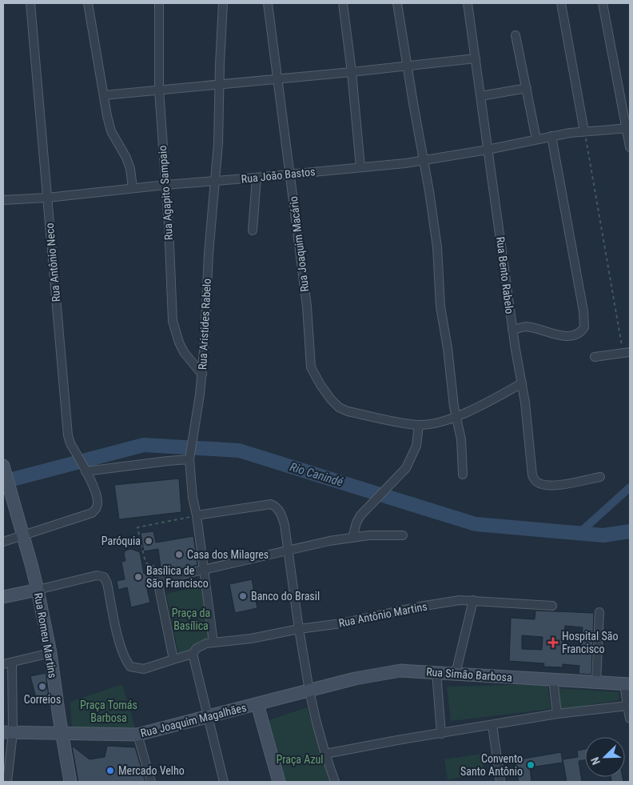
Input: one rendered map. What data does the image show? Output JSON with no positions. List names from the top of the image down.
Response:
{
  "streets": {
    "street": [
      "Rua João Bastos",
      "Rua Agapito Sampaio",
      "Rua Joaquim Macário",
      "Rua Antônio Neco",
      "Rua Bento Rabelo",
      "Rua Aristides Rabelo",
      "Rua Antônio Martins",
      "Rua Romeu Martins",
      "Rua Simão Barbosa",
      "Rua Joaquim Magalhães"
    ]
  },
  "crossings": [
    ["Rua João Bastos", "Rua Agapito Sampaio"],
    ["Rua João Bastos", "Rua Joaquim Macário"],
    ["Rua João Bastos", "Rua Antônio Neco"],
    ["Rua João Bastos", "Rua Bento Rabelo"],
    ["Rua João Bastos", "Rua Aristides Rabelo"],
    ["Rua Agapito Sampaio", "Rua Aristides Rabelo"],
    ["Rua Antônio Neco", "Rua Romeu Martins"],
    ["Rua Aristides Rabelo", "Rua Antônio Martins"],
    ["Rua Romeu Martins", "Rua Joaquim Magalhães"],
    ["Rua Simão Barbosa", "Rua Joaquim Magalhães"]
  ],
  "water": ["Rio Canindé"],
  "parks": ["Praça da Basílica", "Praça Tomás Barbosa", "Praça Azul"],
  "places": {
    "other": [
      "Paróquia",
      "Casa dos Milagres",
      "Basílica de São Francisco",
      "Banco do Brasil",
      "Correios",
      "Convento Santo Antônio",
      "Mercado Velho"
    ],
    "health": ["Hospital São Francisco"]
  },
  "north": "bottom left"
}
